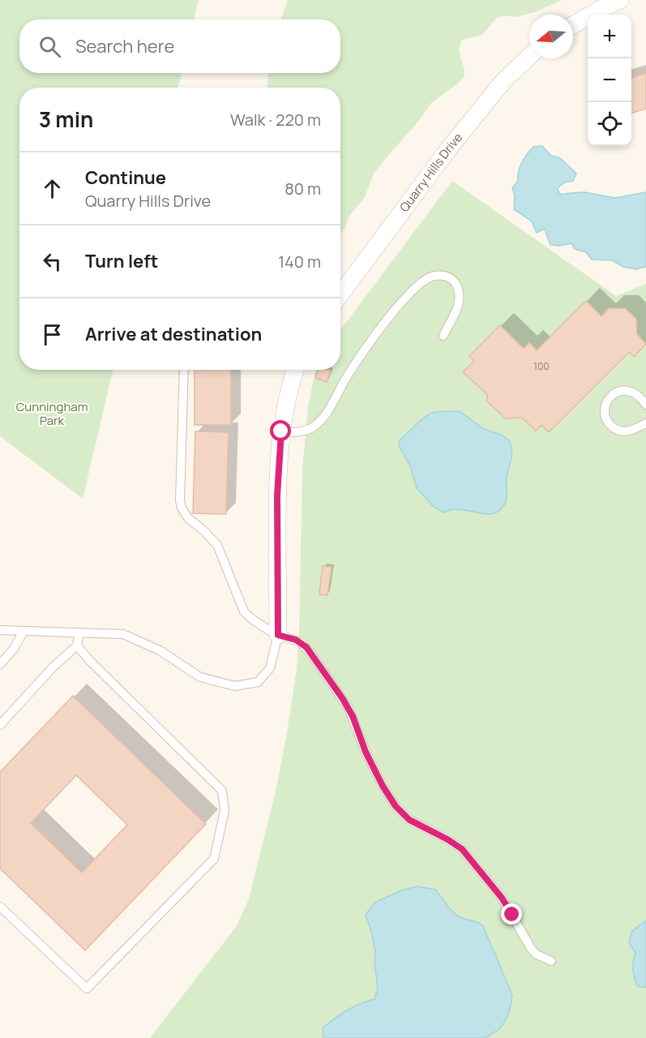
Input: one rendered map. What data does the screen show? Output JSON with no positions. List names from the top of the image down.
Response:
{
  "streets": {
    "street": ["Quarry Hills Drive"]
  },
  "parks": ["Cunningham Park"],
  "house_numbers": ["100"],
  "north": "left",
  "page": {
    "map_buttons": ["+", "−"],
    "search": "Search here",
    "heading": ["3 min", "Walk · 220 m"],
    "list": [
      ["Continue", "Quarry Hills Drive", "80 m"],
      ["Turn left", "140 m"],
      "Arrive at destination"
    ]
  }
}
